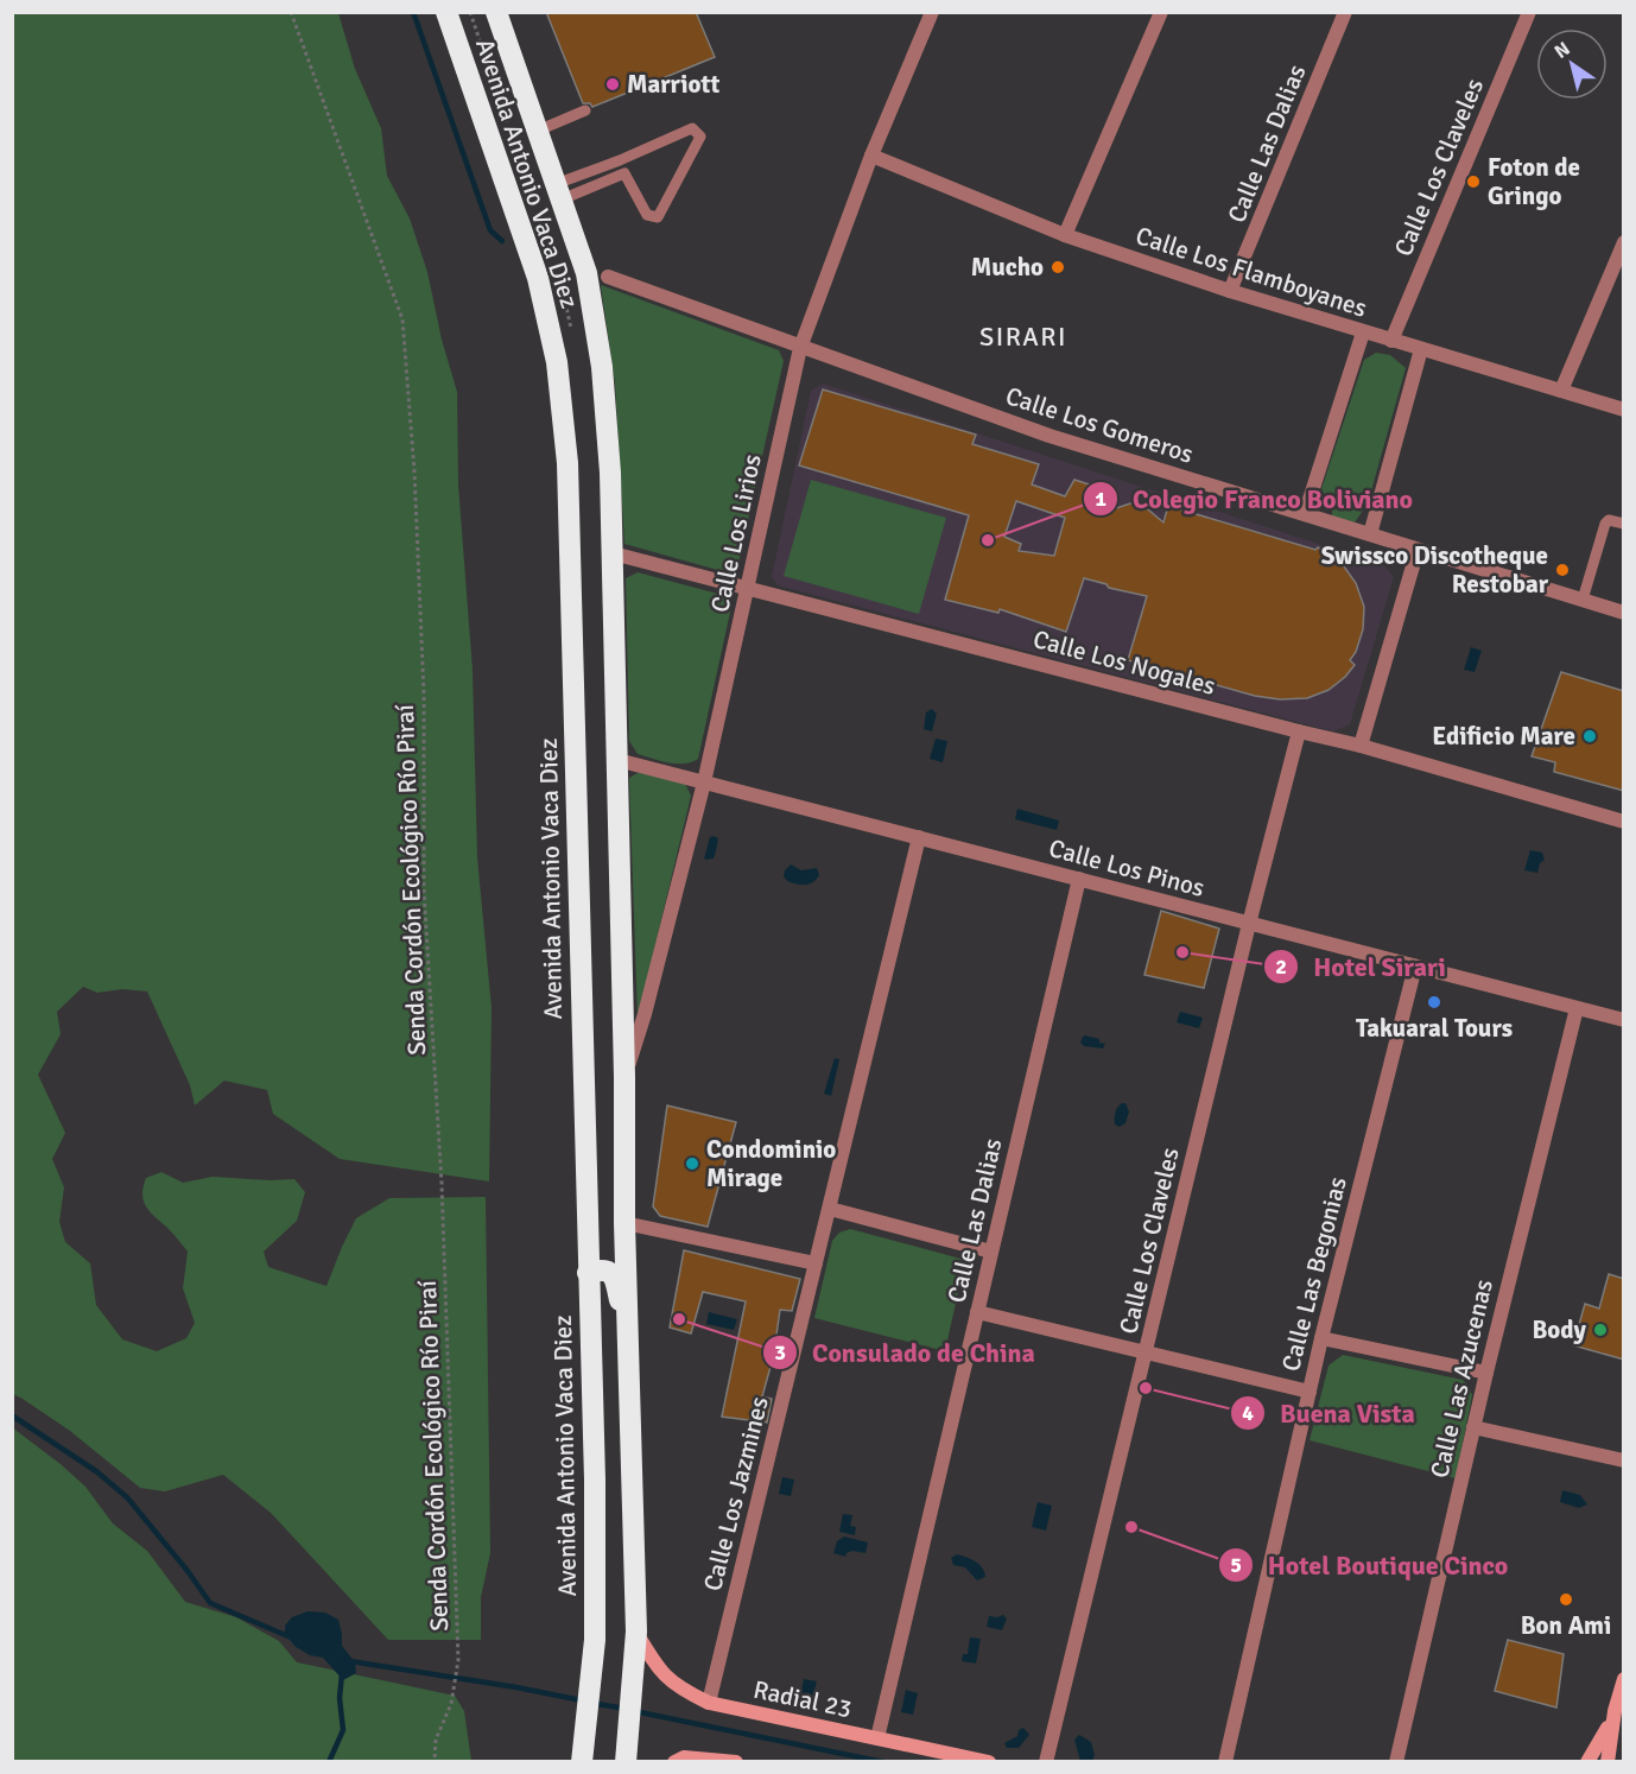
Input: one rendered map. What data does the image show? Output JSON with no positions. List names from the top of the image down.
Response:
{
  "streets": {
    "highway": ["Avenida Antonio Vaca Diez"],
    "street": [
      "Calle Las Dalias",
      "Calle Los Claveles",
      "Calle Los Flamboyanes",
      "Calle Los Gomeros",
      "Calle Los Lirios",
      "Calle Los Nogales",
      "Calle Los Pinos",
      "Calle Las Begonias",
      "Calle Las Azucenas",
      "Calle Los Jazmines",
      "Radial 23"
    ],
    "path": ["Senda Cordón Ecológico Río Piraí"]
  },
  "crossings": [
    ["Calle Las Dalias", "Calle Los Flamboyanes"],
    ["Calle Las Dalias", "Calle Los Pinos"],
    ["Calle Las Dalias", "Radial 23"],
    ["Calle Los Claveles", "Calle Los Flamboyanes"],
    ["Calle Los Claveles", "Calle Los Nogales"],
    ["Calle Los Claveles", "Calle Los Pinos"],
    ["Avenida Antonio Vaca Diez", "Calle Los Lirios"],
    ["Avenida Antonio Vaca Diez", "Calle Los Nogales"],
    ["Avenida Antonio Vaca Diez", "Calle Los Pinos"],
    ["Avenida Antonio Vaca Diez", "Radial 23"],
    ["Calle Los Flamboyanes", "Calle Los Lirios"],
    ["Calle Los Gomeros", "Calle Los Lirios"],
    ["Calle Los Lirios", "Calle Los Nogales"],
    ["Calle Los Lirios", "Calle Los Pinos"],
    ["Calle Los Pinos", "Calle Las Begonias"],
    ["Calle Los Pinos", "Calle Las Azucenas"],
    ["Calle Los Pinos", "Calle Los Jazmines"],
    ["Calle Los Jazmines", "Radial 23"]
  ],
  "districts": ["SIRARI"],
  "places": [
    "Marriott",
    "Foton de Gringo",
    "Mucho",
    "Colegio Franco Boliviano",
    "Swissco Discotheque Restobar",
    "Edificio Mare",
    "Hotel Sirari",
    "Takuaral Tours",
    "Condominio Mirage",
    "Consulado de China",
    "Body",
    "Buena Vista",
    "Hotel Boutique Cinco",
    "Bon Ami"
  ],
  "north": "top left"
}
